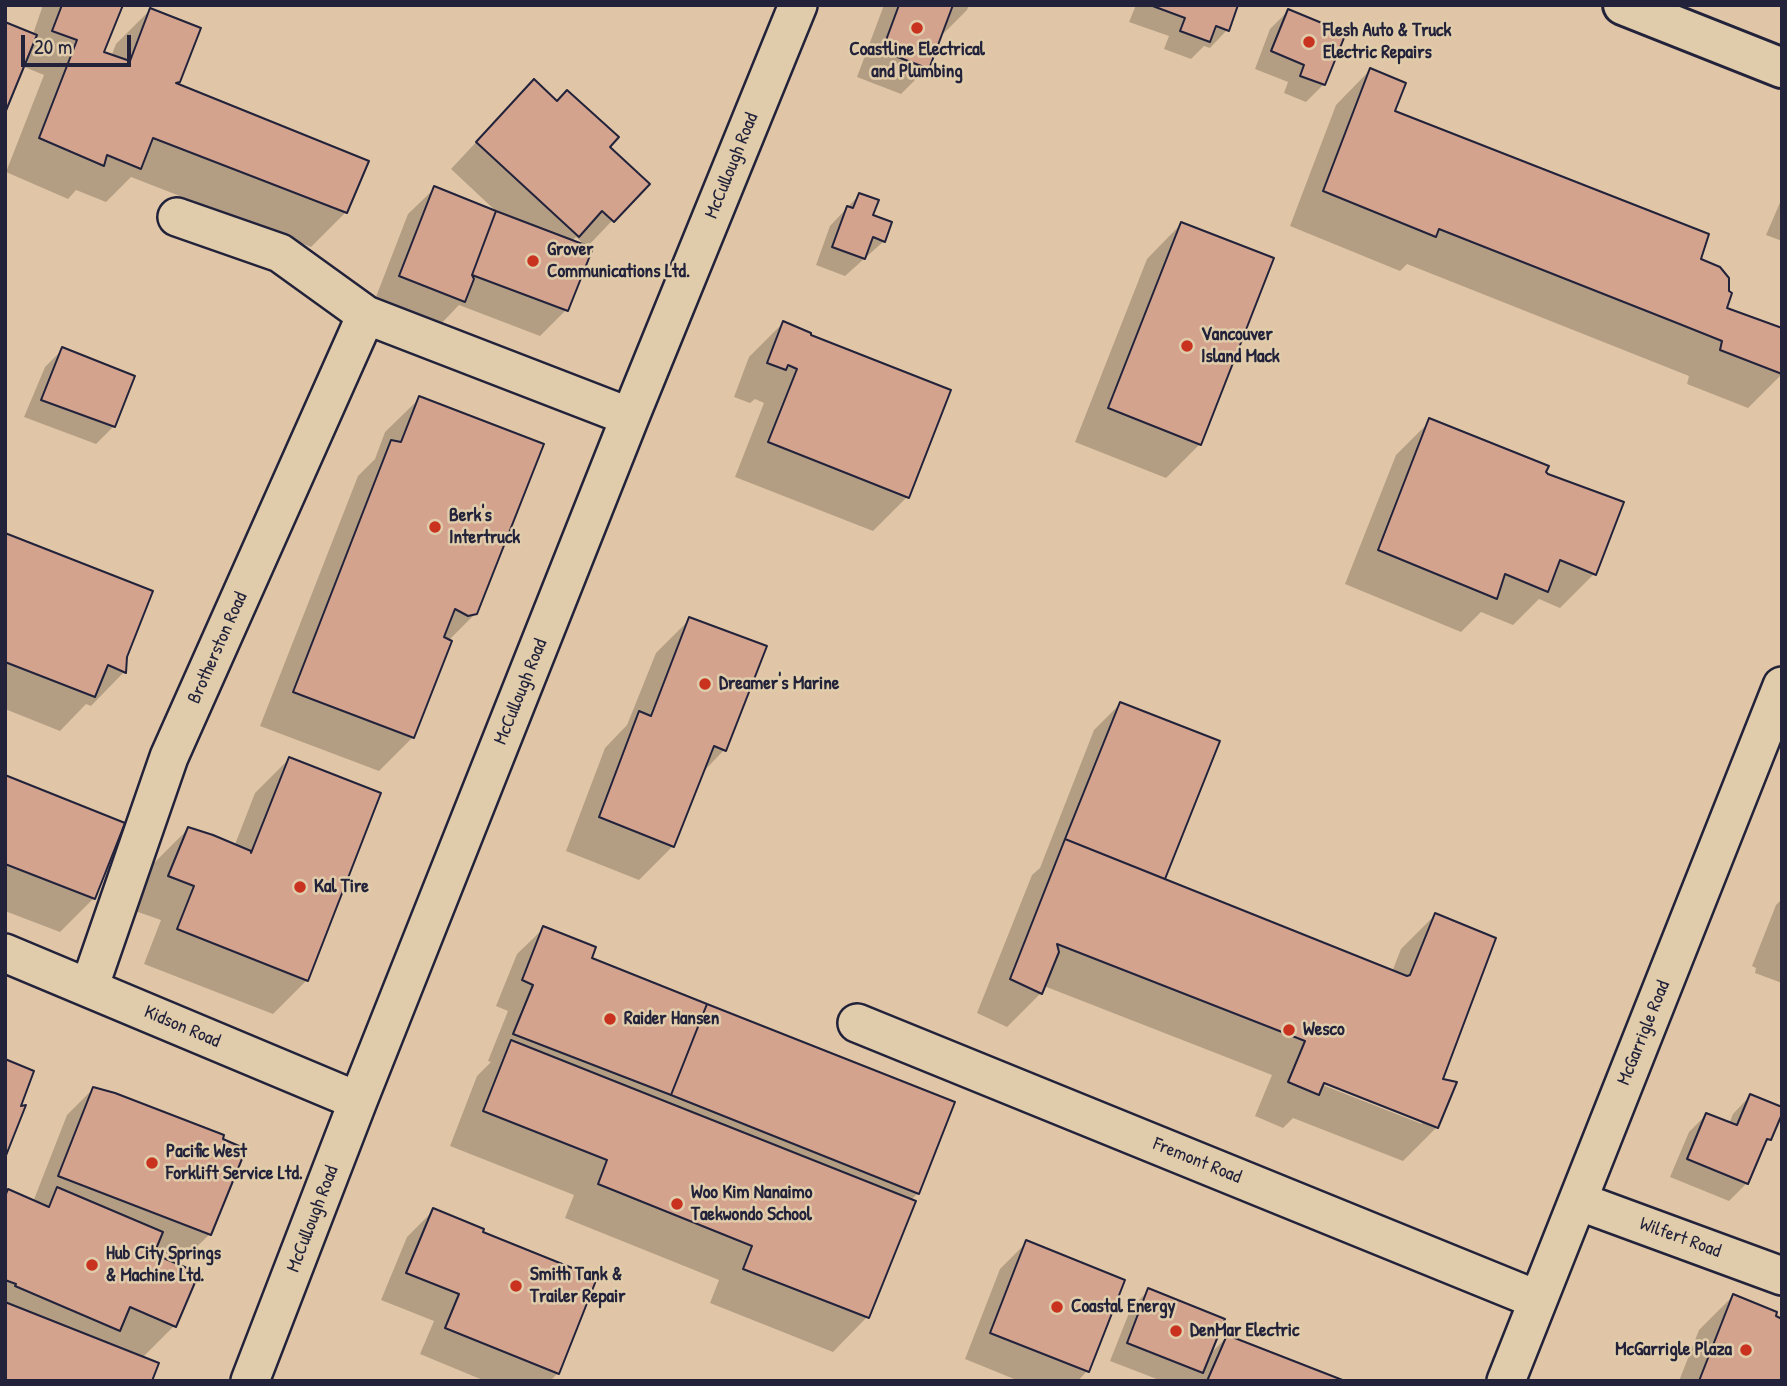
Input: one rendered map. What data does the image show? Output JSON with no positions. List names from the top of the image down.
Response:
{
  "streets": {
    "street": [
      "McCullough Road",
      "Brotherston Road",
      "Kidson Road",
      "McGarrigle Road",
      "Fremont Road",
      "Wilfert Road"
    ]
  },
  "crossings": [
    ["McCullough Road", "Kidson Road"],
    ["Brotherston Road", "Kidson Road"],
    ["McGarrigle Road", "Fremont Road"],
    ["McGarrigle Road", "Wilfert Road"]
  ],
  "places": [
    "Coastline Electrical and Plumbing",
    "Flesh Auto & Truck Electric Repairs",
    "Grover Communications Ltd.",
    "Vancouver Island Mack",
    "Berk's Intertruck",
    "Dreamer's Marine",
    "Kal Tire",
    "Raider Hansen",
    "Wesco",
    "Pacific West Forklift Service Ltd.",
    "Woo Kim Nanaimo Taekwondo School",
    "Hub City Springs & Machine Ltd.",
    "Smith Tank & Trailer Repair",
    "Coastal Energy",
    "DenMar Electric",
    "McGarrigle Plaza"
  ],
  "scale_bar": "20 m"
}
